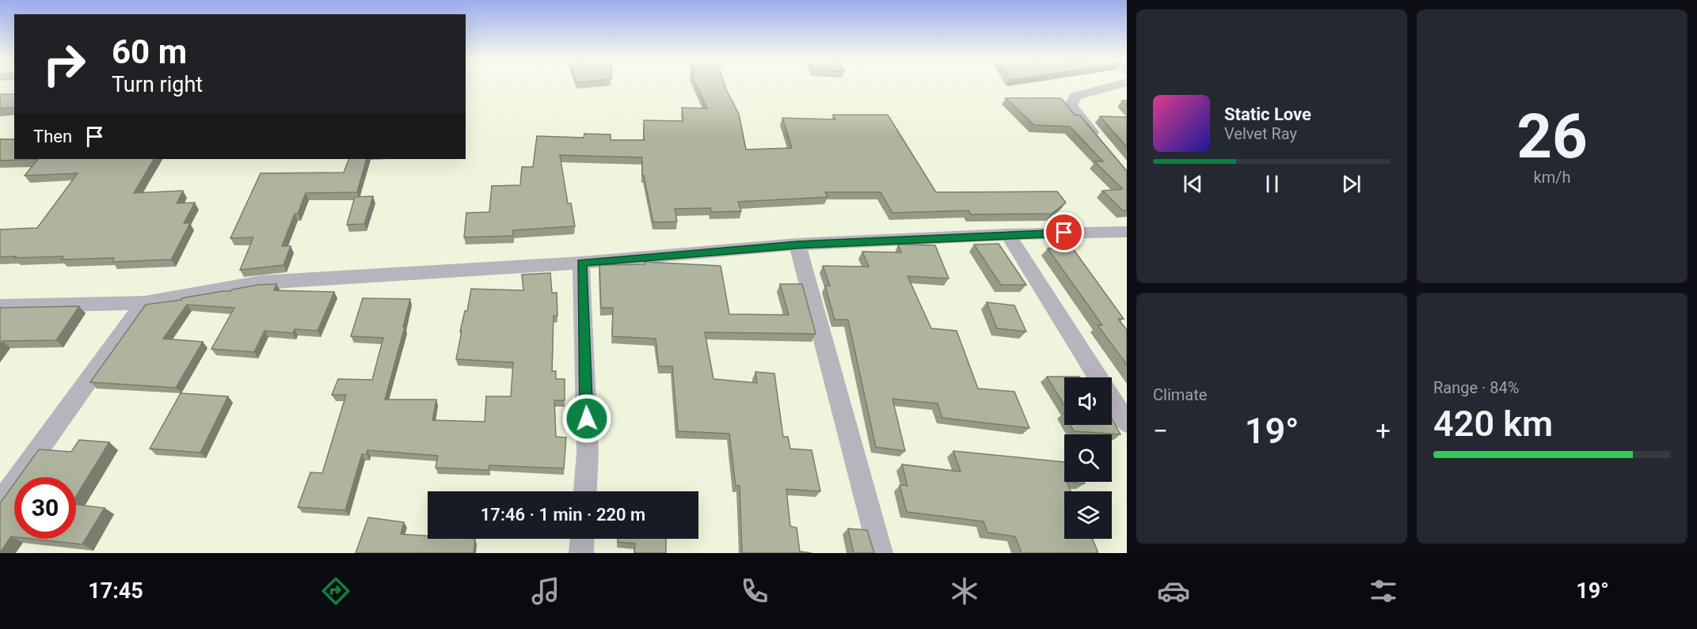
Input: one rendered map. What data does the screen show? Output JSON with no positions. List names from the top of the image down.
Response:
{
  "page": {
    "tile": [
      ["26", "km/h"],
      "Climate",
      ["Range · 84%", "420 km"]
    ],
    "turn": ["60 m", "Turn right"],
    "song": ["Static Love", "Velvet Ray"],
    "then": "Then",
    "heat": ["−", "19°", "+"],
    "limit": "30",
    "trip": "17:46 · 1 min · 220 m",
    "tabs": ["17:45", "19°"]
  }
}
